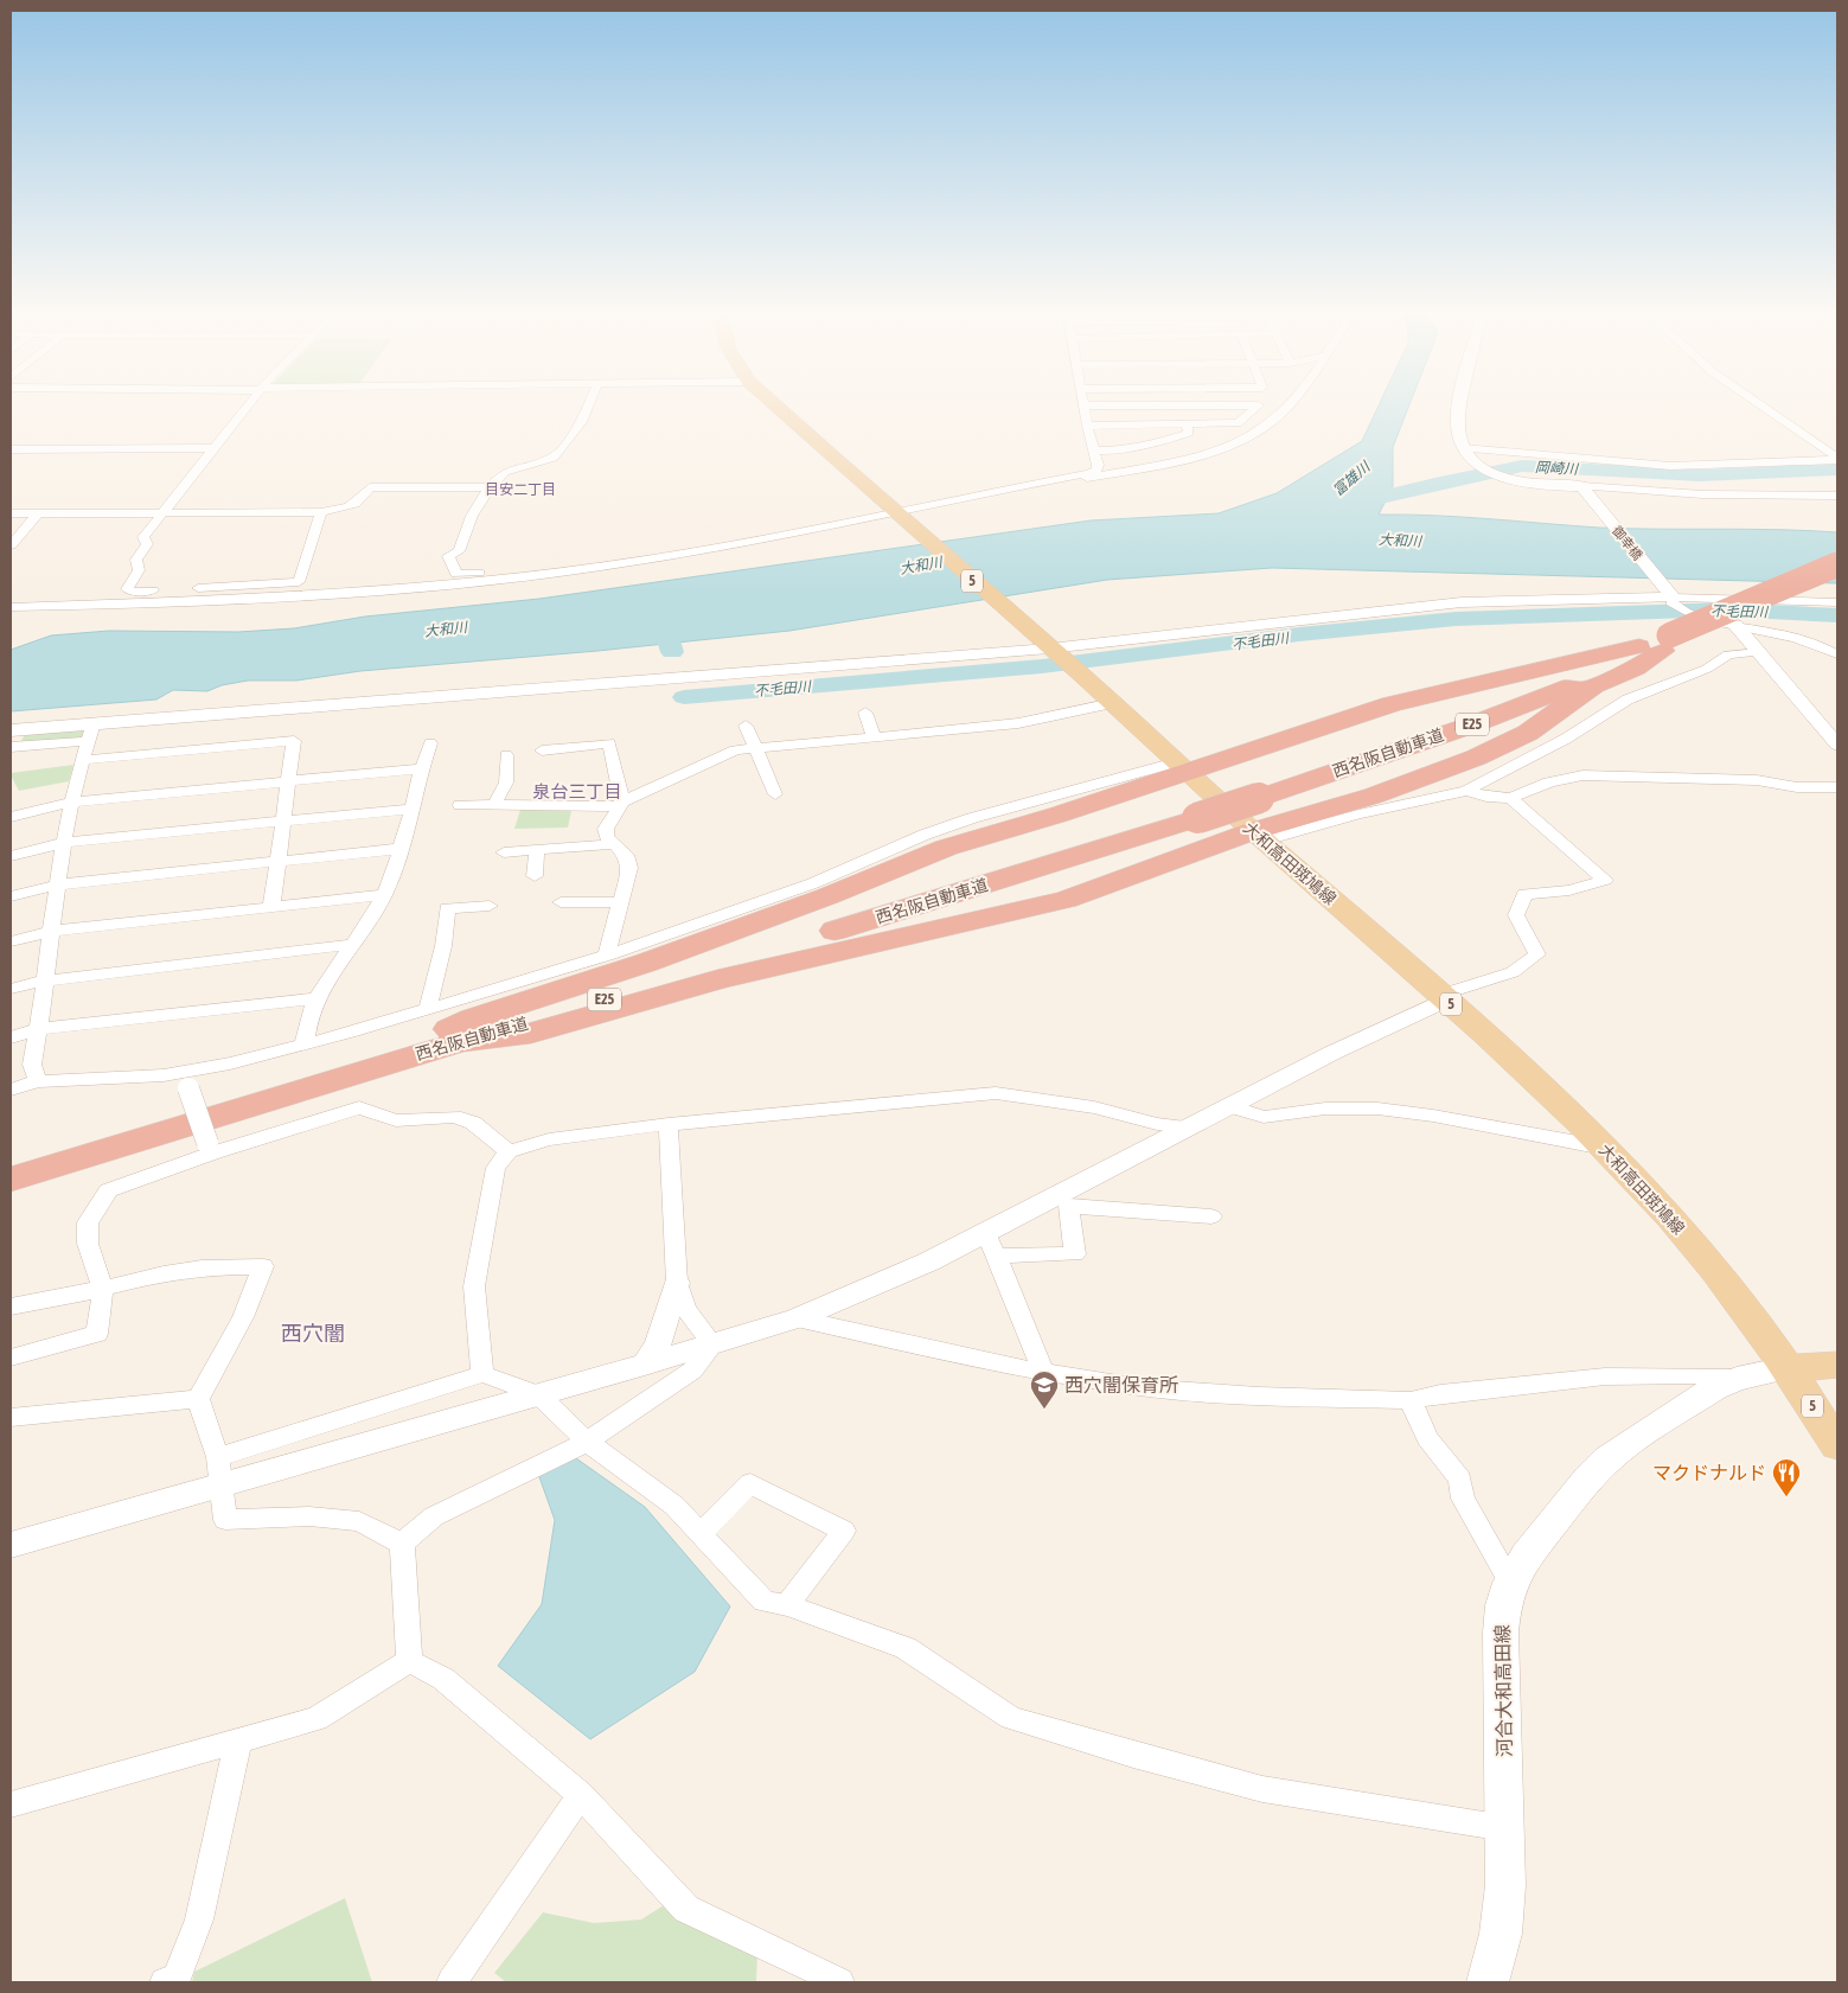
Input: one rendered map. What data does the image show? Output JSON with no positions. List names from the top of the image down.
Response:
{
  "streets": {
    "highway": ["E25", "西名阪自動車道"],
    "main road": ["5", "大和高田斑鳩線", "河合大和高田線"],
    "street": ["御幸橋"]
  },
  "crossings": [
    ["大和高田斑鳩線", "河合大和高田線"]
  ],
  "districts": ["目安二丁目", "泉台三丁目", "西穴闇"],
  "water": [
    "岡崎川",
    "富雄川",
    "大和川",
    "不毛田川"
  ],
  "places": {
    "school or university": ["西穴闇保育所"],
    "restaurant": ["マクドナルド"]
  }
}
